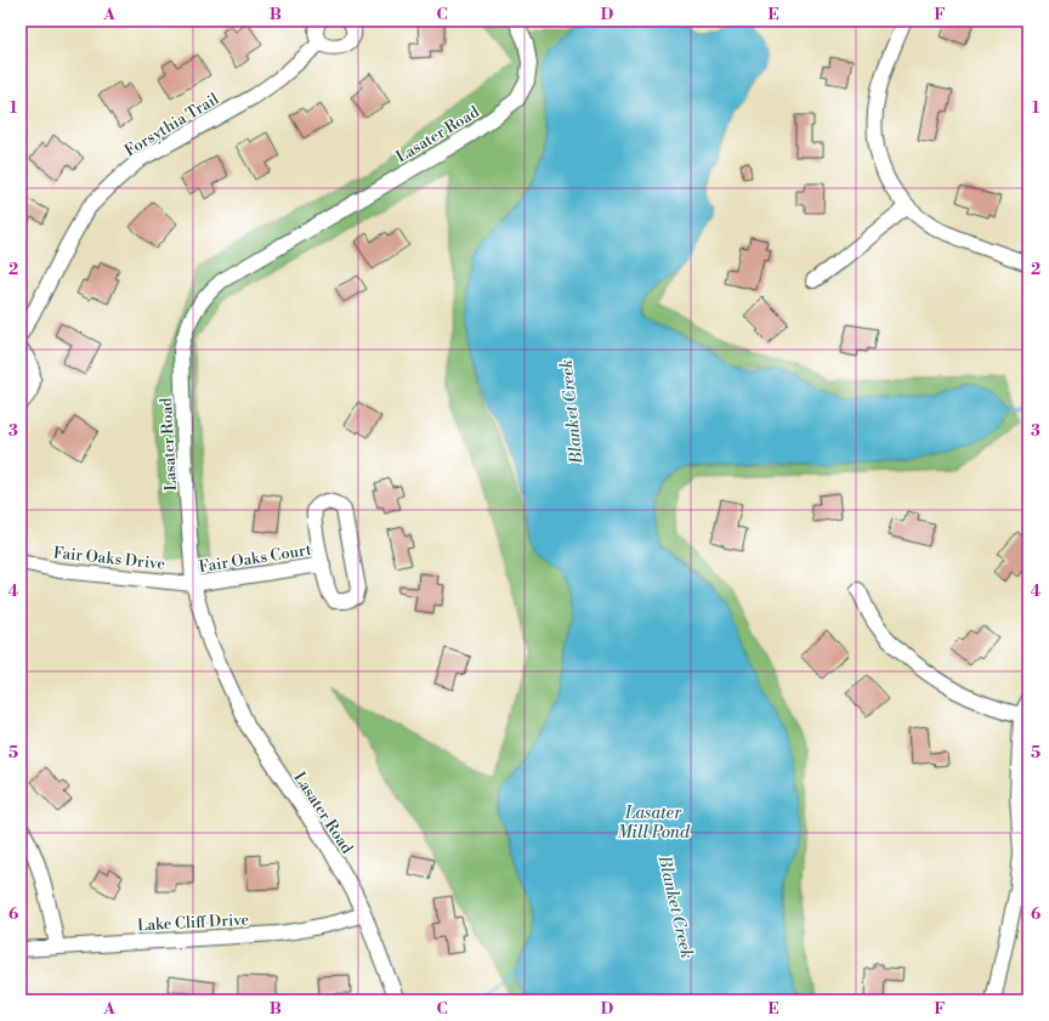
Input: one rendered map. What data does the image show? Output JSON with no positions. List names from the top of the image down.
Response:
{
  "streets": {
    "street": [
      "Forsythia Trail",
      "Lasater Road",
      "Fair Oaks Drive",
      "Fair Oaks Court",
      "Lake Cliff Drive"
    ]
  },
  "crossings": [
    ["Lasater Road", "Fair Oaks Drive"],
    ["Lasater Road", "Fair Oaks Court"],
    ["Lasater Road", "Lake Cliff Drive"],
    ["Fair Oaks Drive", "Fair Oaks Court"]
  ],
  "water": ["Blanket Creek", "Lasater Mill Pond"],
  "grid": {
    "columns": [
      "A",
      "B",
      "C",
      "D",
      "E",
      "F"
    ],
    "rows": [
      "1",
      "2",
      "3",
      "4",
      "5",
      "6"
    ]
  }
}
